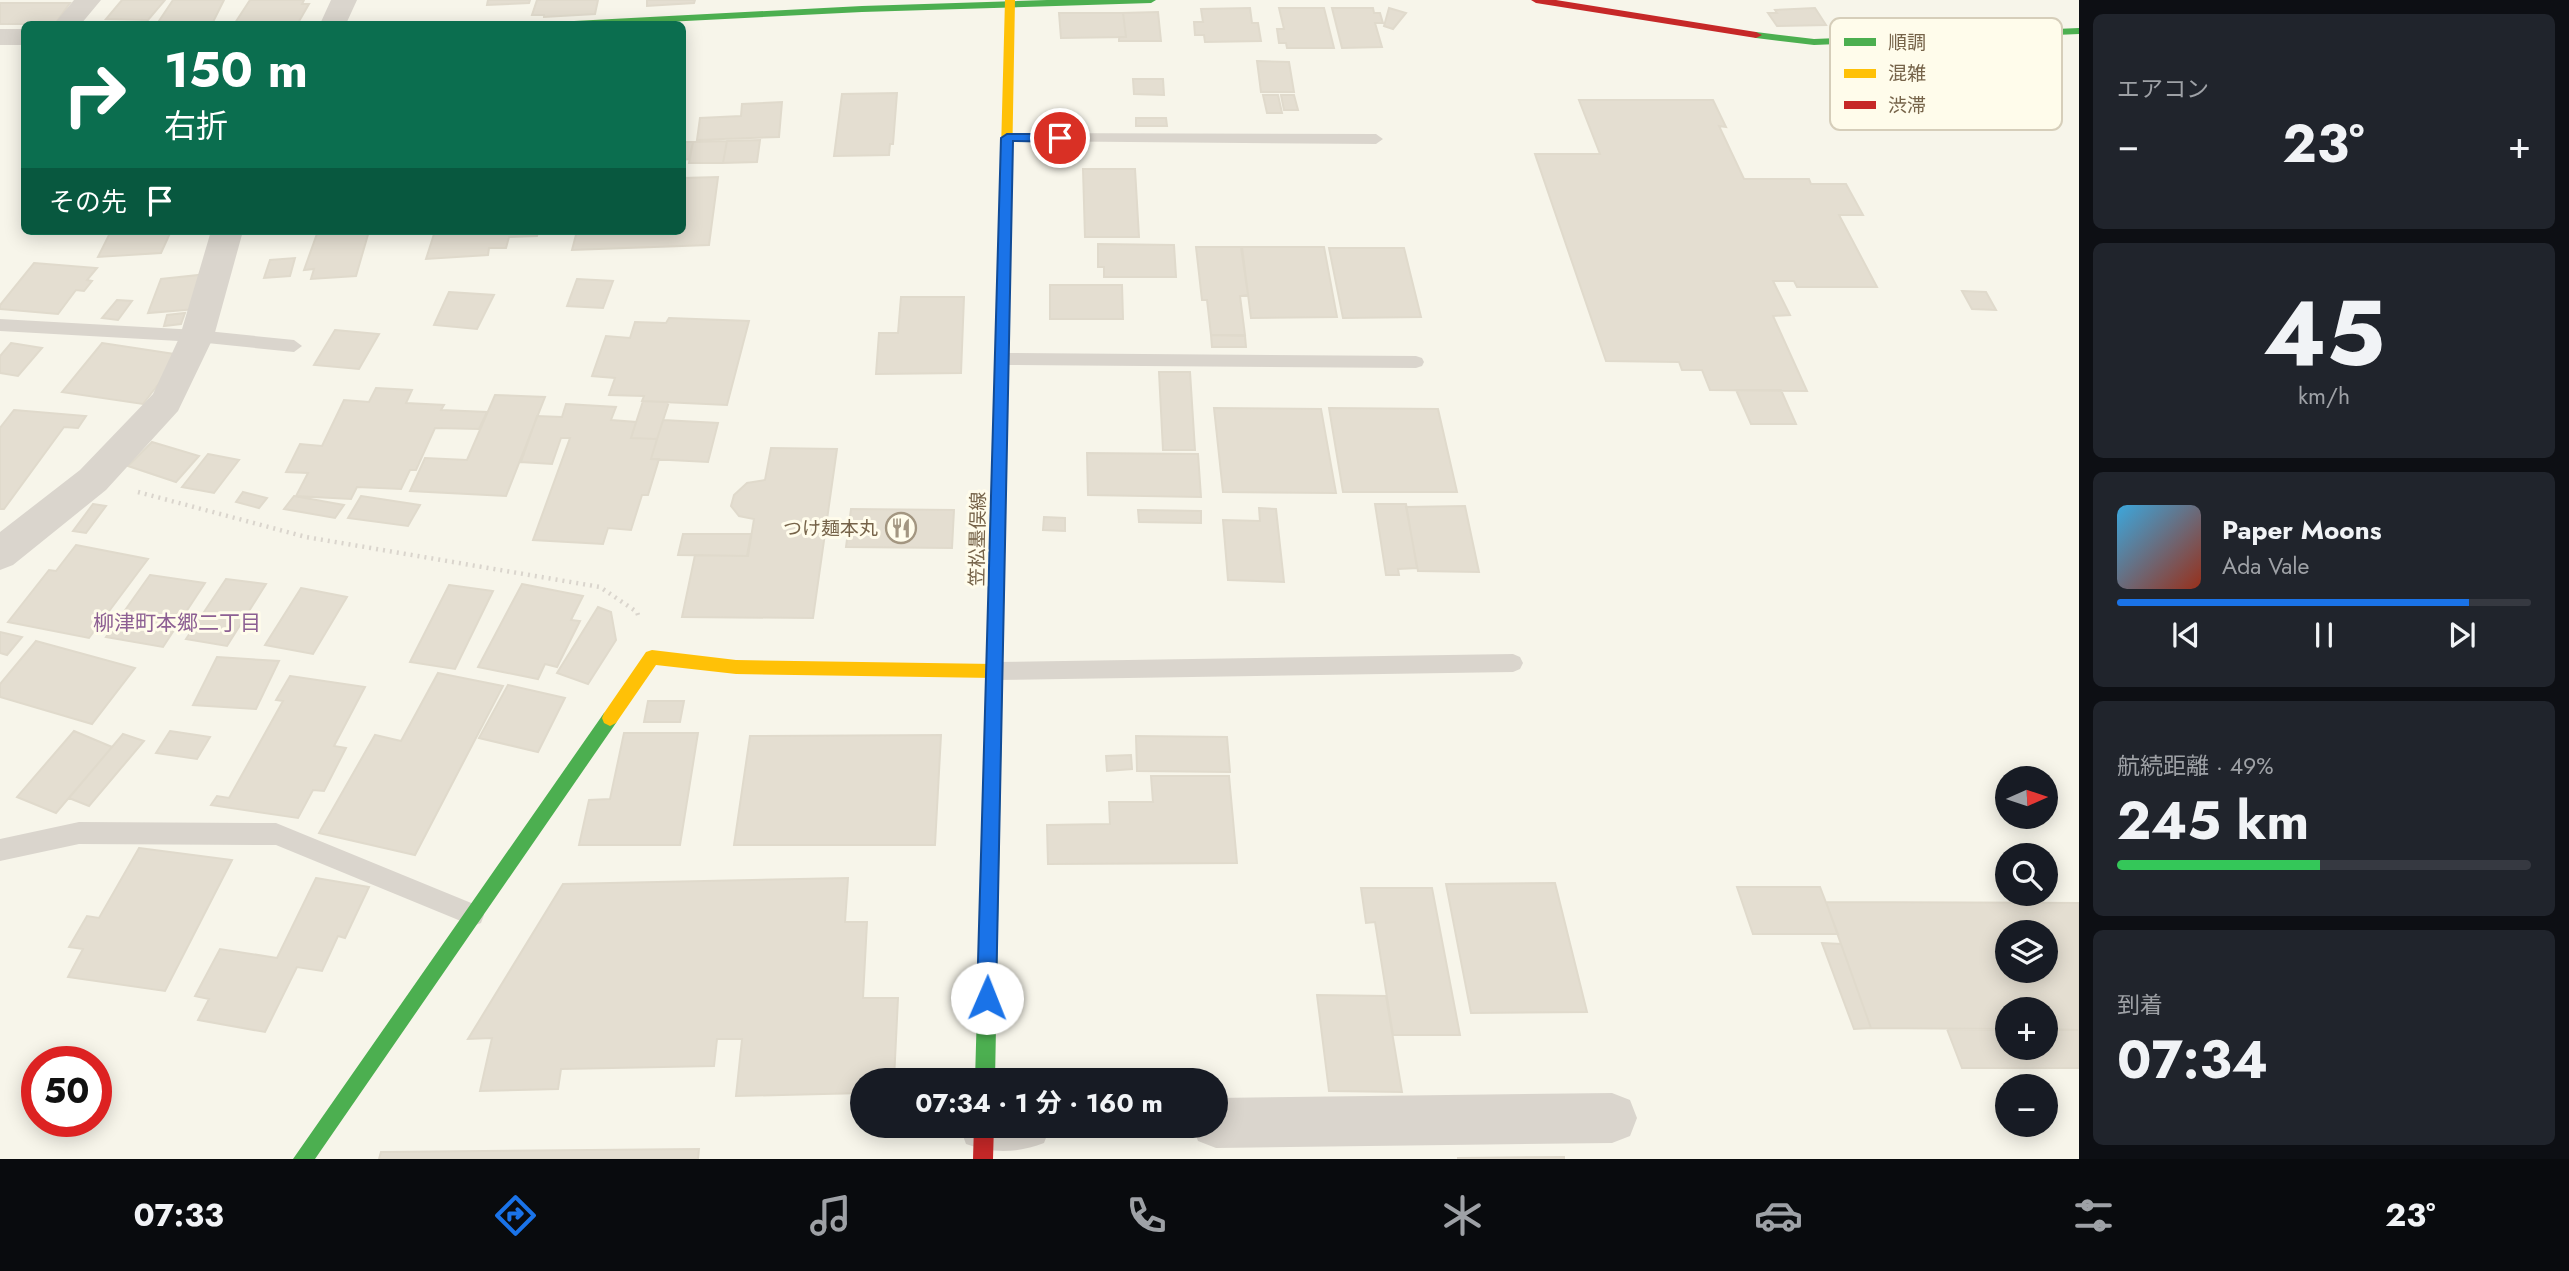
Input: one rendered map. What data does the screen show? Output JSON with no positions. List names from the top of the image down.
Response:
{
  "streets": {
    "street": ["笠松墨俣線"]
  },
  "districts": ["柳津町本郷二丁目"],
  "places": {
    "restaurant": ["つけ麺本丸"]
  },
  "legend": ["順調", "混雑", "渋滞"],
  "north": "right",
  "page": {
    "tile": [
      "エアコン",
      ["45", "km/h"],
      ["航続距離 · 49%", "245 km"],
      ["到着", "07:34"]
    ],
    "turn": ["150 m", "右折"],
    "heat": ["−", "23°", "+"],
    "then": "その先",
    "song": ["Paper Moons", "Ada Vale"],
    "map_buttons": ["+", "−"],
    "limit": "50",
    "trip": "07:34 · 1 分 · 160 m",
    "tabs": ["07:33", "23°"]
  }
}
